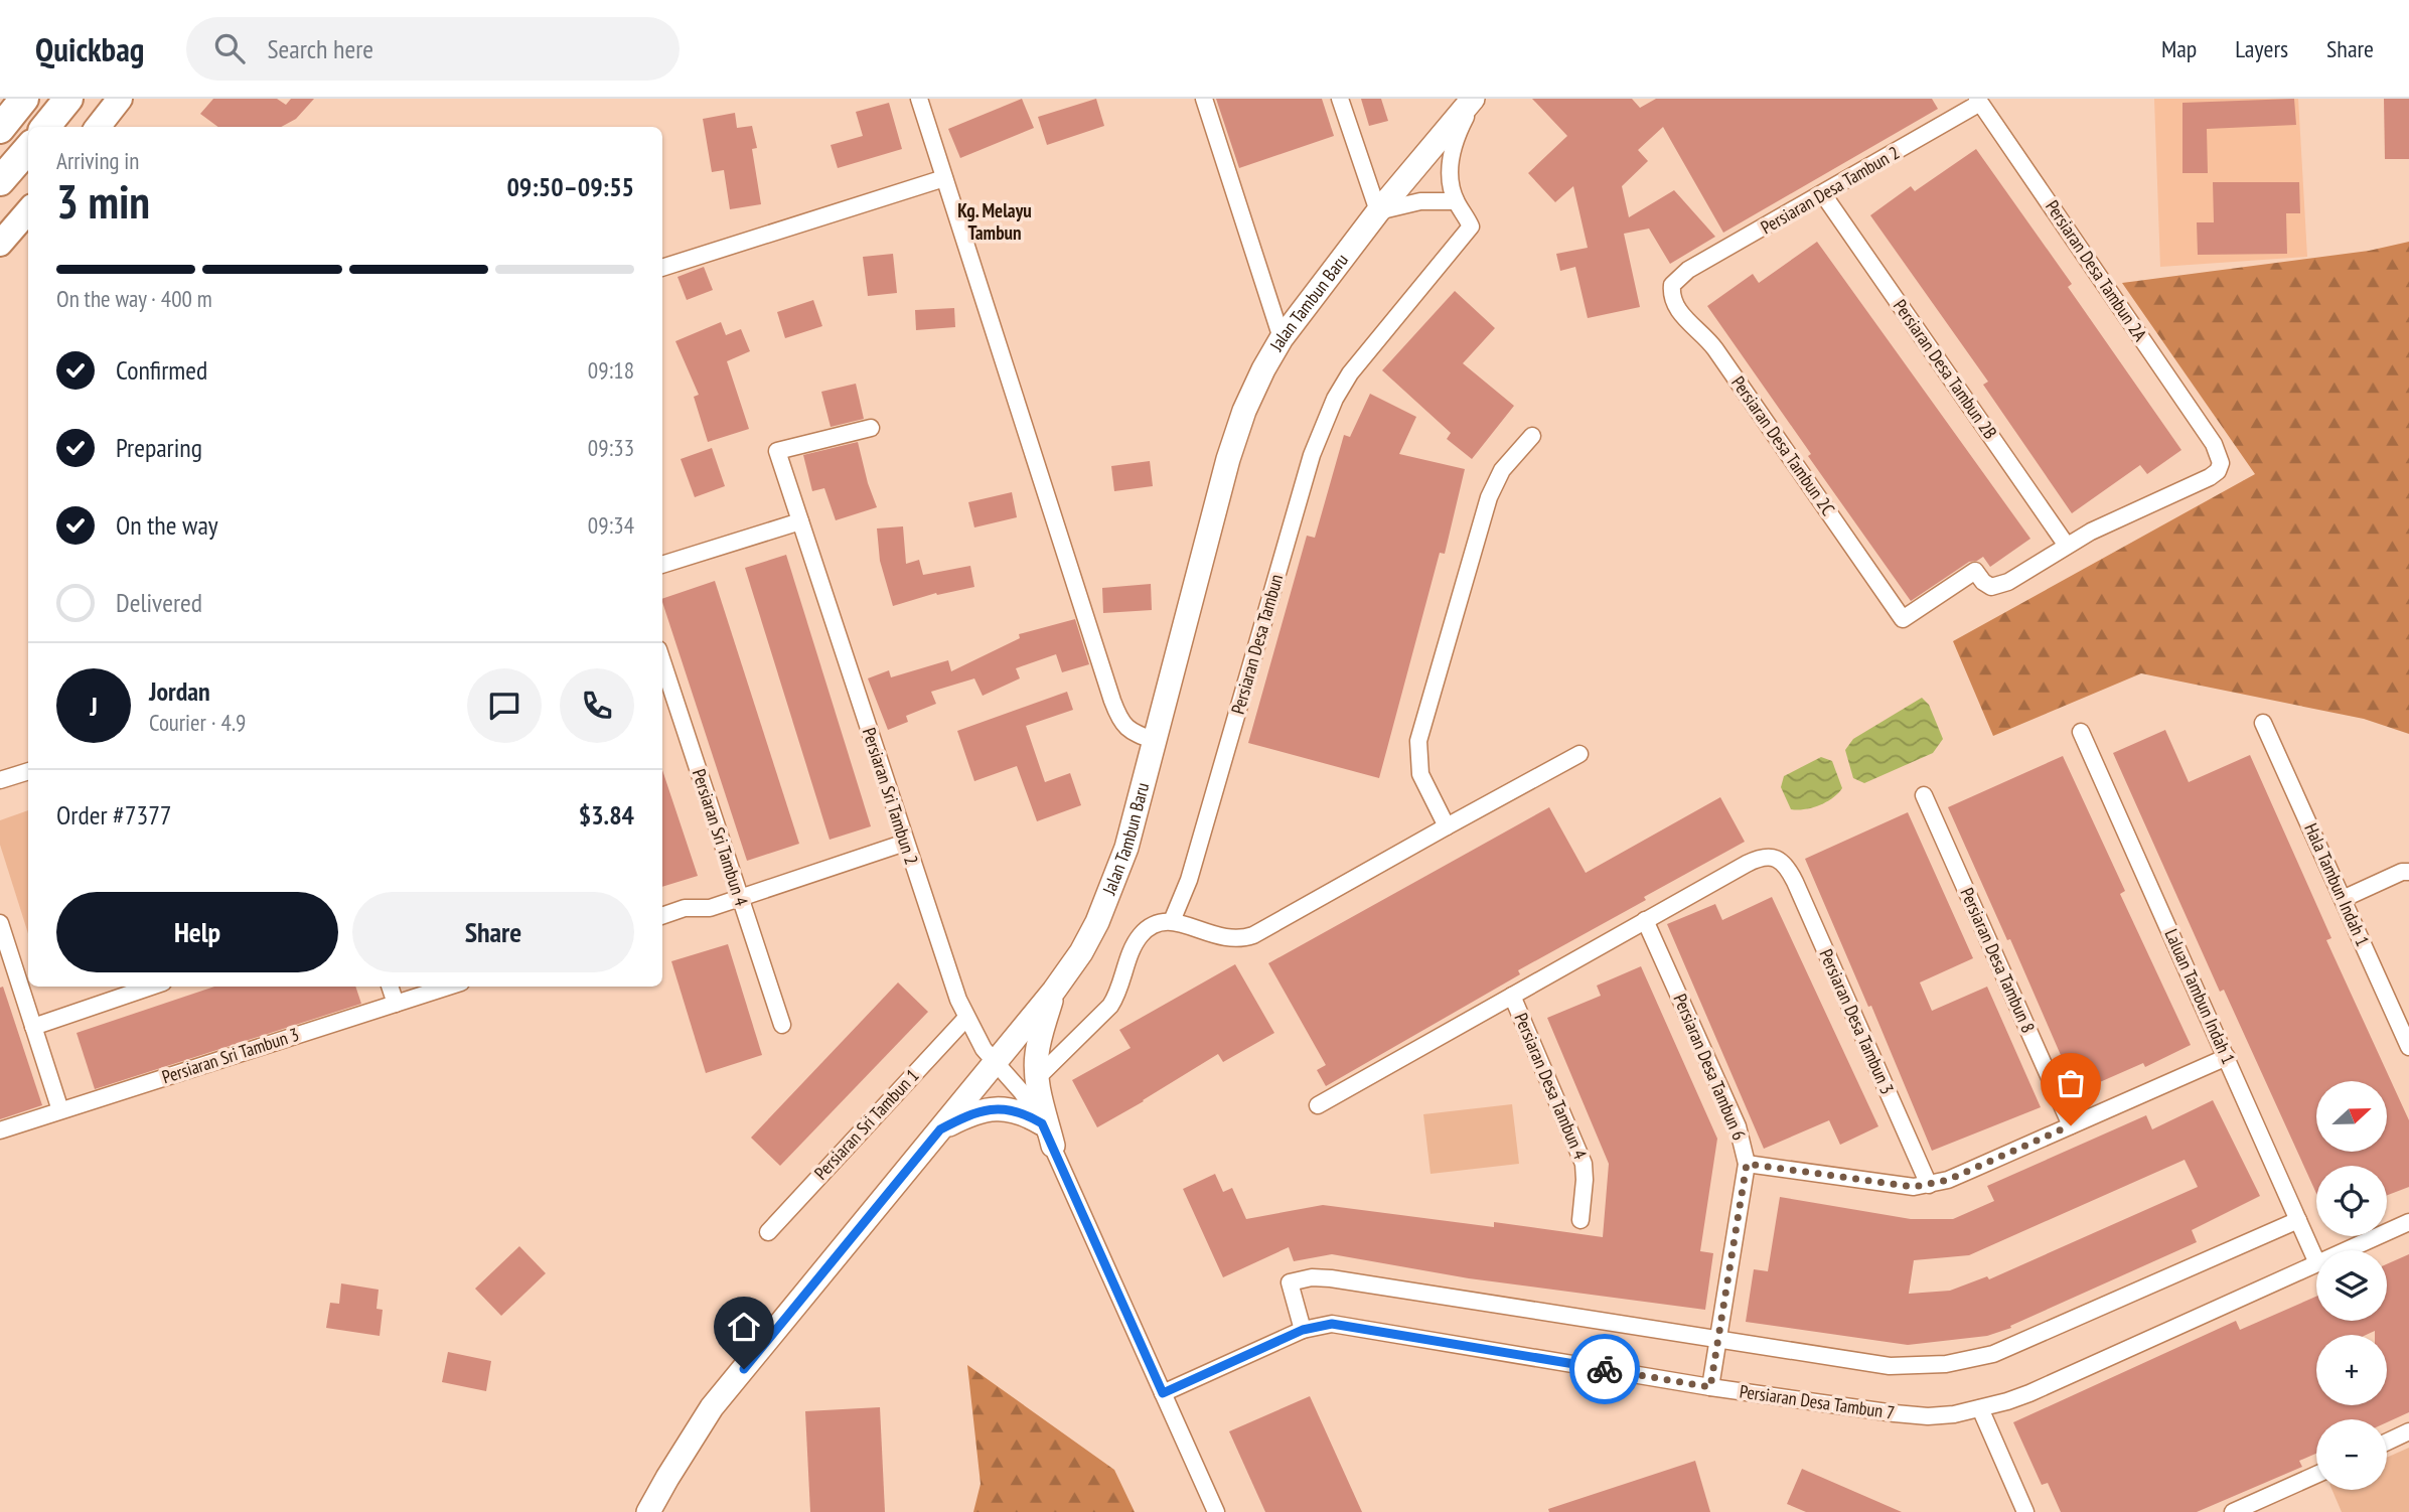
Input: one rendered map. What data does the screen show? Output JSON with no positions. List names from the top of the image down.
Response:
{
  "streets": {
    "main road": ["Jalan Tambun Baru"],
    "street": [
      "Persiaran Desa Tambun 2",
      "Persiaran Desa Tambun 2A",
      "Persiaran Desa Tambun 2B",
      "Persiaran Desa Tambun 2C",
      "Persiaran Desa Tambun",
      "Persiaran Sri Tambun 2",
      "Persiaran Sri Tambun 4",
      "Hala Tambun Indah 1",
      "Persiaran Desa Tambun 8",
      "Laluan Tambun Indah 1",
      "Persiaran Desa Tambun 3",
      "Persiaran Sri Tambun 3",
      "Persiaran Desa Tambun 6",
      "Persiaran Desa Tambun 4",
      "Persiaran Sri Tambun 1",
      "Persiaran Desa Tambun 7"
    ]
  },
  "crossings": [
    ["Persiaran Desa Tambun 2", "Persiaran Desa Tambun 2A"],
    ["Persiaran Desa Tambun 2", "Persiaran Desa Tambun 2B"],
    ["Persiaran Desa Tambun 2", "Persiaran Desa Tambun 2C"],
    ["Persiaran Desa Tambun 2A", "Persiaran Desa Tambun 2B"],
    ["Persiaran Desa Tambun 2A", "Persiaran Desa Tambun 2C"],
    ["Jalan Tambun Baru", "Persiaran Desa Tambun"],
    ["Jalan Tambun Baru", "Persiaran Sri Tambun 2"],
    ["Persiaran Desa Tambun 2B", "Persiaran Desa Tambun 2C"],
    ["Persiaran Sri Tambun 2", "Persiaran Sri Tambun 1"],
    ["Persiaran Sri Tambun 2", "Persiaran Desa Tambun 7"],
    ["Persiaran Desa Tambun 3", "Persiaran Desa Tambun 6"],
    ["Persiaran Desa Tambun 6", "Persiaran Desa Tambun 7"]
  ],
  "districts": ["Kg. Melayu Tambun"],
  "north": "right",
  "page": {
    "header": "Quickbag",
    "search": "Search here",
    "nav": ["Map", "Layers", "Share"],
    "heading": ["3 min", "Arriving in", "09:50–09:55"],
    "panel": [
      "Jordan",
      "Courier · 4.9",
      "Order #7377",
      "$3.84"
    ],
    "bar": "On the way · 400 m",
    "list": [
      ["Confirmed", "09:18"],
      ["Preparing", "09:33"],
      ["On the way", "09:34"],
      "Delivered"
    ],
    "round": "J",
    "buttons": ["Help", "Share"],
    "map_buttons": ["+", "−"]
  }
}
